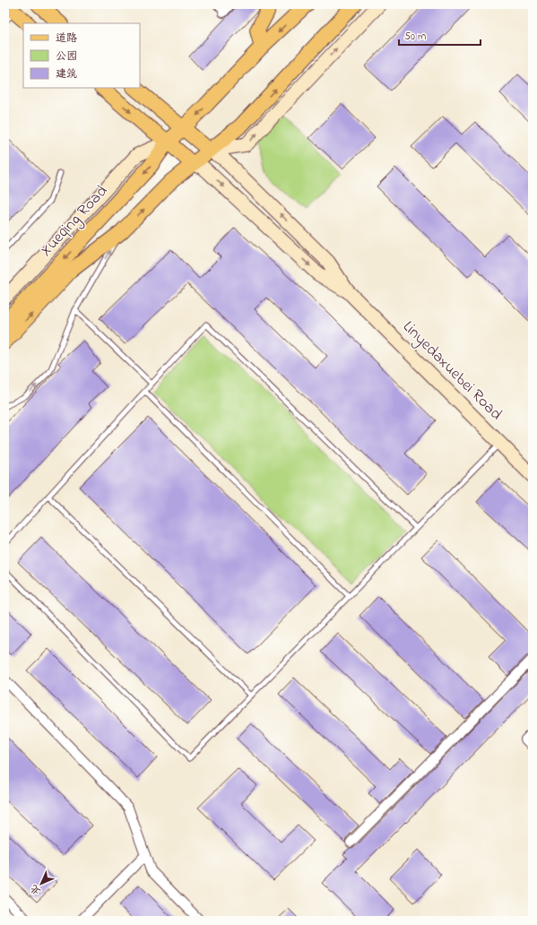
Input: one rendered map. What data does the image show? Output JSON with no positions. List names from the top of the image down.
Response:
{
  "streets": {
    "main road": ["Xueqing Road"],
    "street": ["Linyedaxuebei Road"]
  },
  "crossings": [
    ["Xueqing Road", "Linyedaxuebei Road"]
  ],
  "legend": ["道路", "公园", "建筑"],
  "scale_bar": "50 m",
  "north": "bottom left"
}
